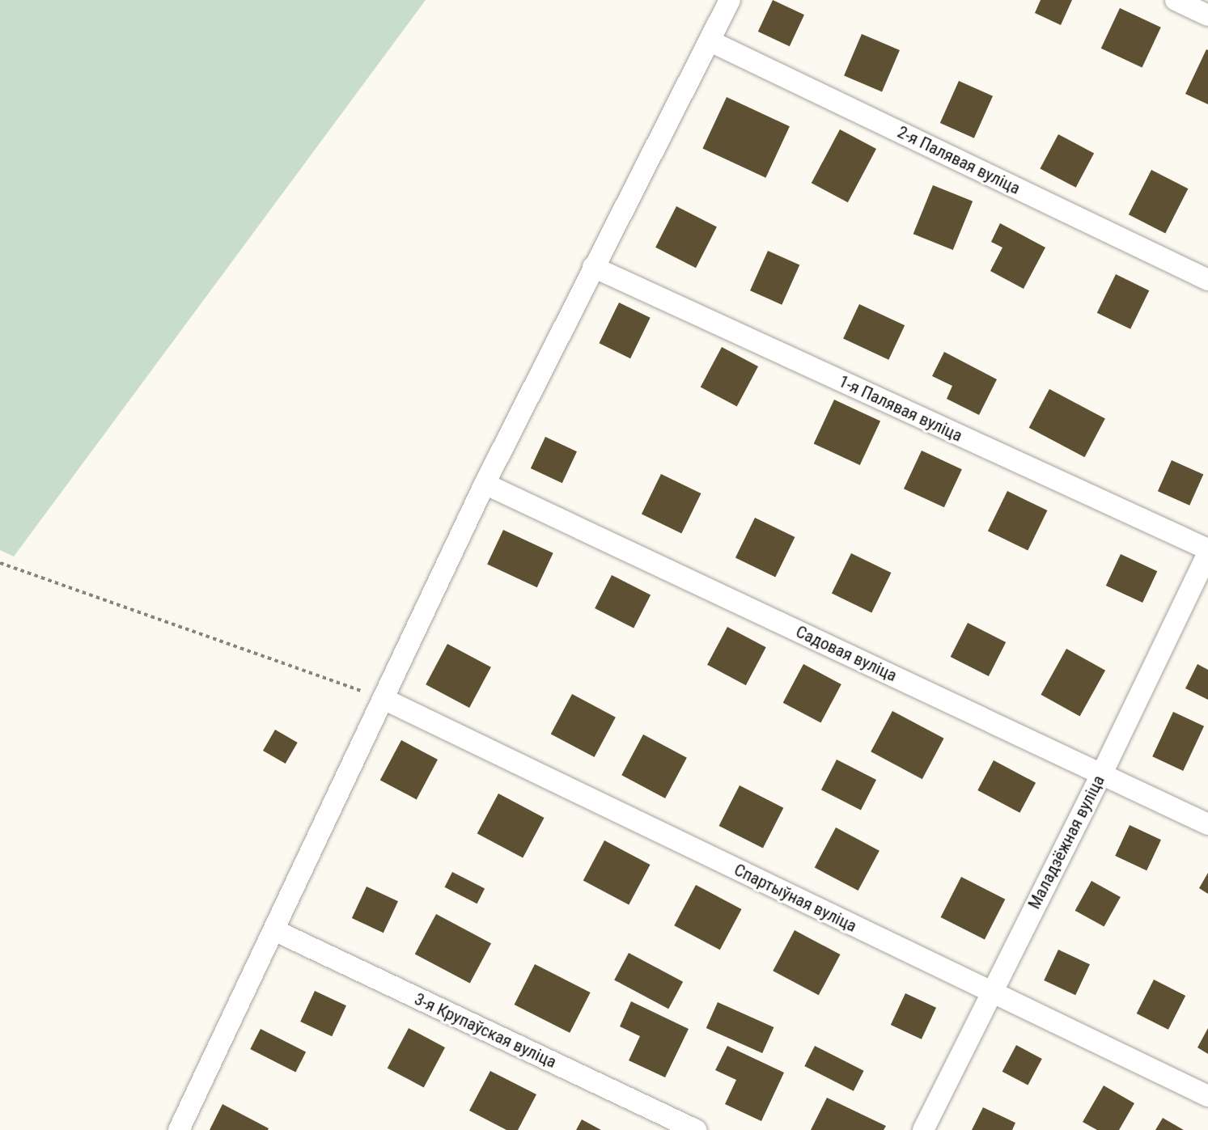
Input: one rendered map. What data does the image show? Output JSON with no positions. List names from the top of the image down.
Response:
{
  "streets": {
    "street": [
      "2-я Палявая вуліца",
      "1-я Палявая вуліца",
      "Садовая вуліца",
      "Маладзёжная вуліца",
      "Спартыўная вуліца",
      "3-я Крупаўская вуліца"
    ]
  },
  "crossings": [
    ["Садовая вуліца", "Маладзёжная вуліца"],
    ["Маладзёжная вуліца", "Спартыўная вуліца"]
  ]
}
